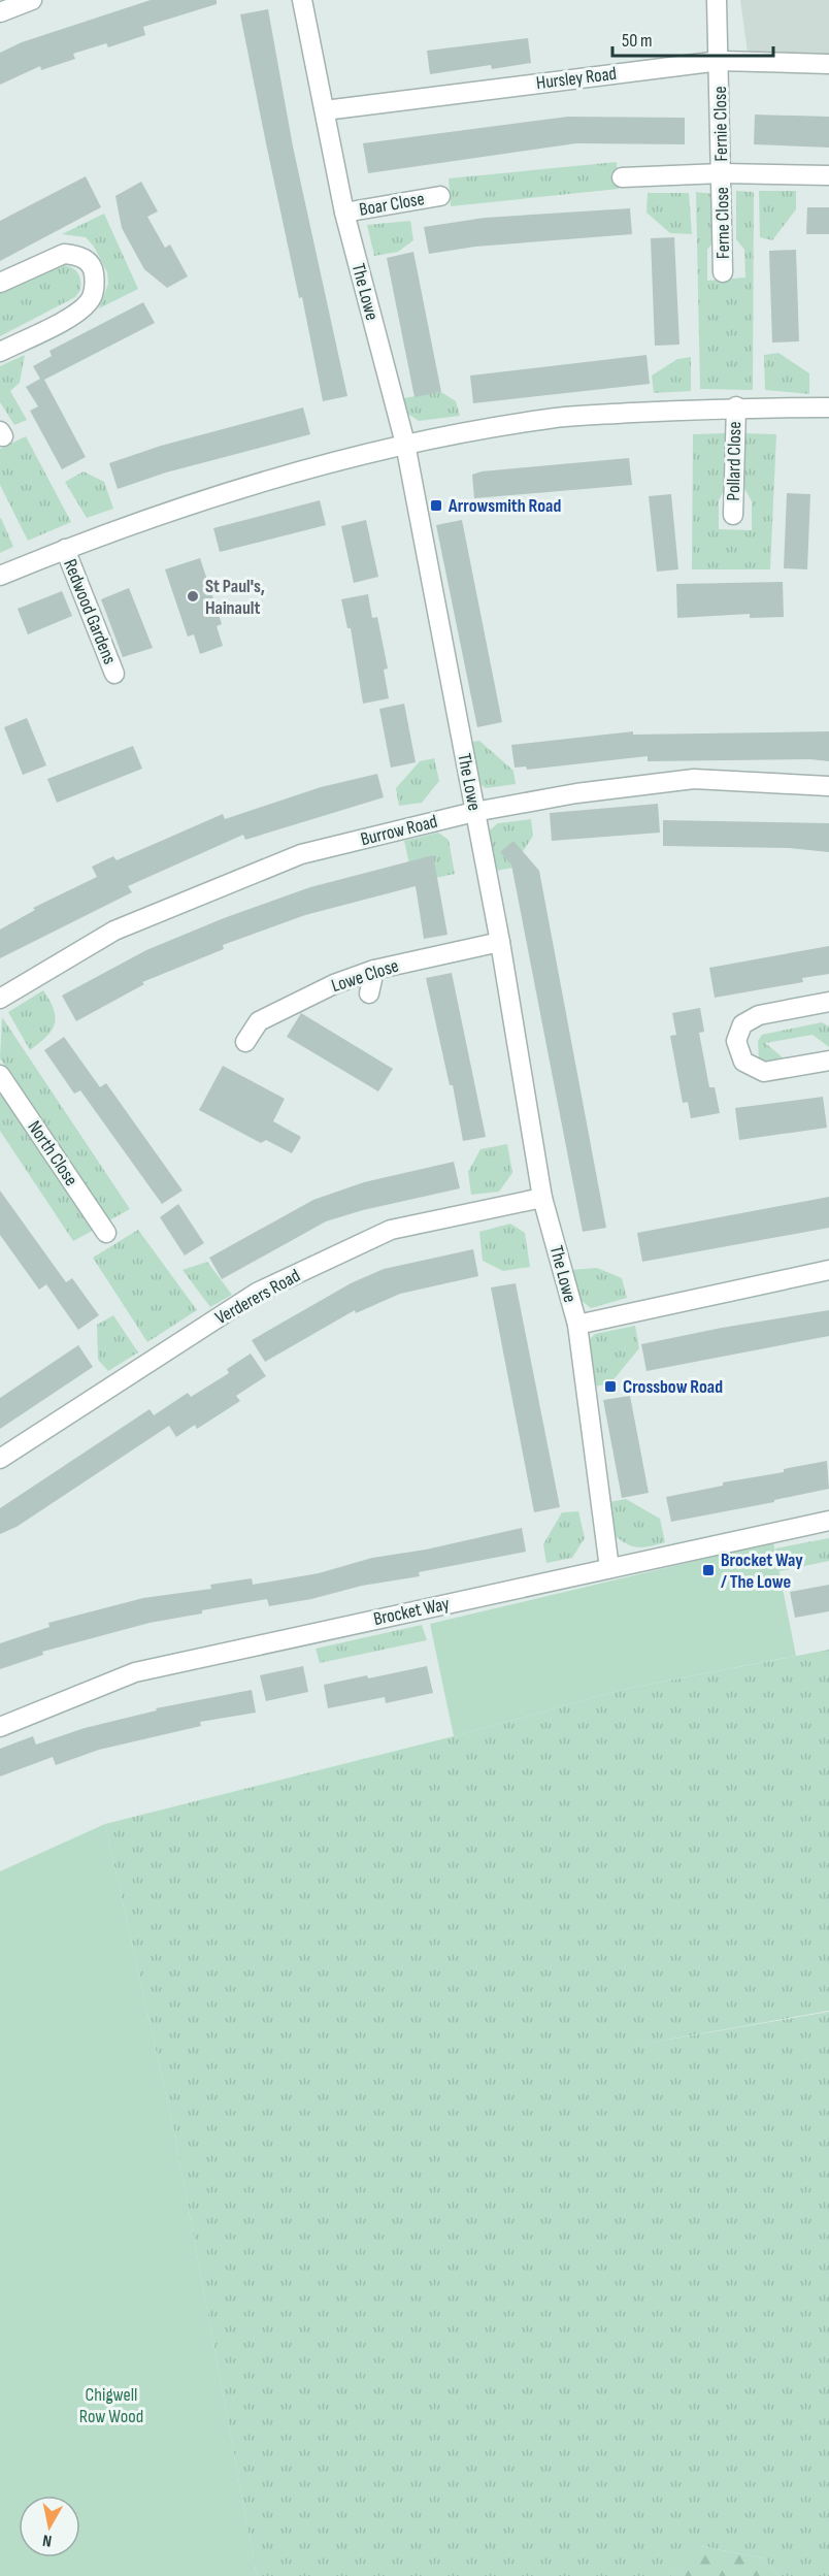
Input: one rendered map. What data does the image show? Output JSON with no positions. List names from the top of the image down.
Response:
{
  "streets": {
    "street": [
      "Hursley Road",
      "Fernie Close",
      "Boar Close",
      "Ferne Close",
      "The Lowe",
      "Pollard Close",
      "Redwood Gardens",
      "Burrow Road",
      "Lowe Close",
      "North Close",
      "Verderers Road",
      "Brocket Way"
    ]
  },
  "crossings": [
    ["Hursley Road", "Fernie Close"],
    ["Hursley Road", "The Lowe"],
    ["Fernie Close", "Ferne Close"],
    ["Boar Close", "The Lowe"],
    ["The Lowe", "Burrow Road"],
    ["The Lowe", "Lowe Close"],
    ["The Lowe", "Verderers Road"],
    ["The Lowe", "Brocket Way"]
  ],
  "parks": ["Chigwell Row Wood"],
  "places": {
    "transit": ["Arrowsmith Road", "Crossbow Road", "Brocket Way / The Lowe"],
    "other": ["St Paul's, Hainault"]
  },
  "scale_bar": "50 m",
  "north": "bottom"
}
